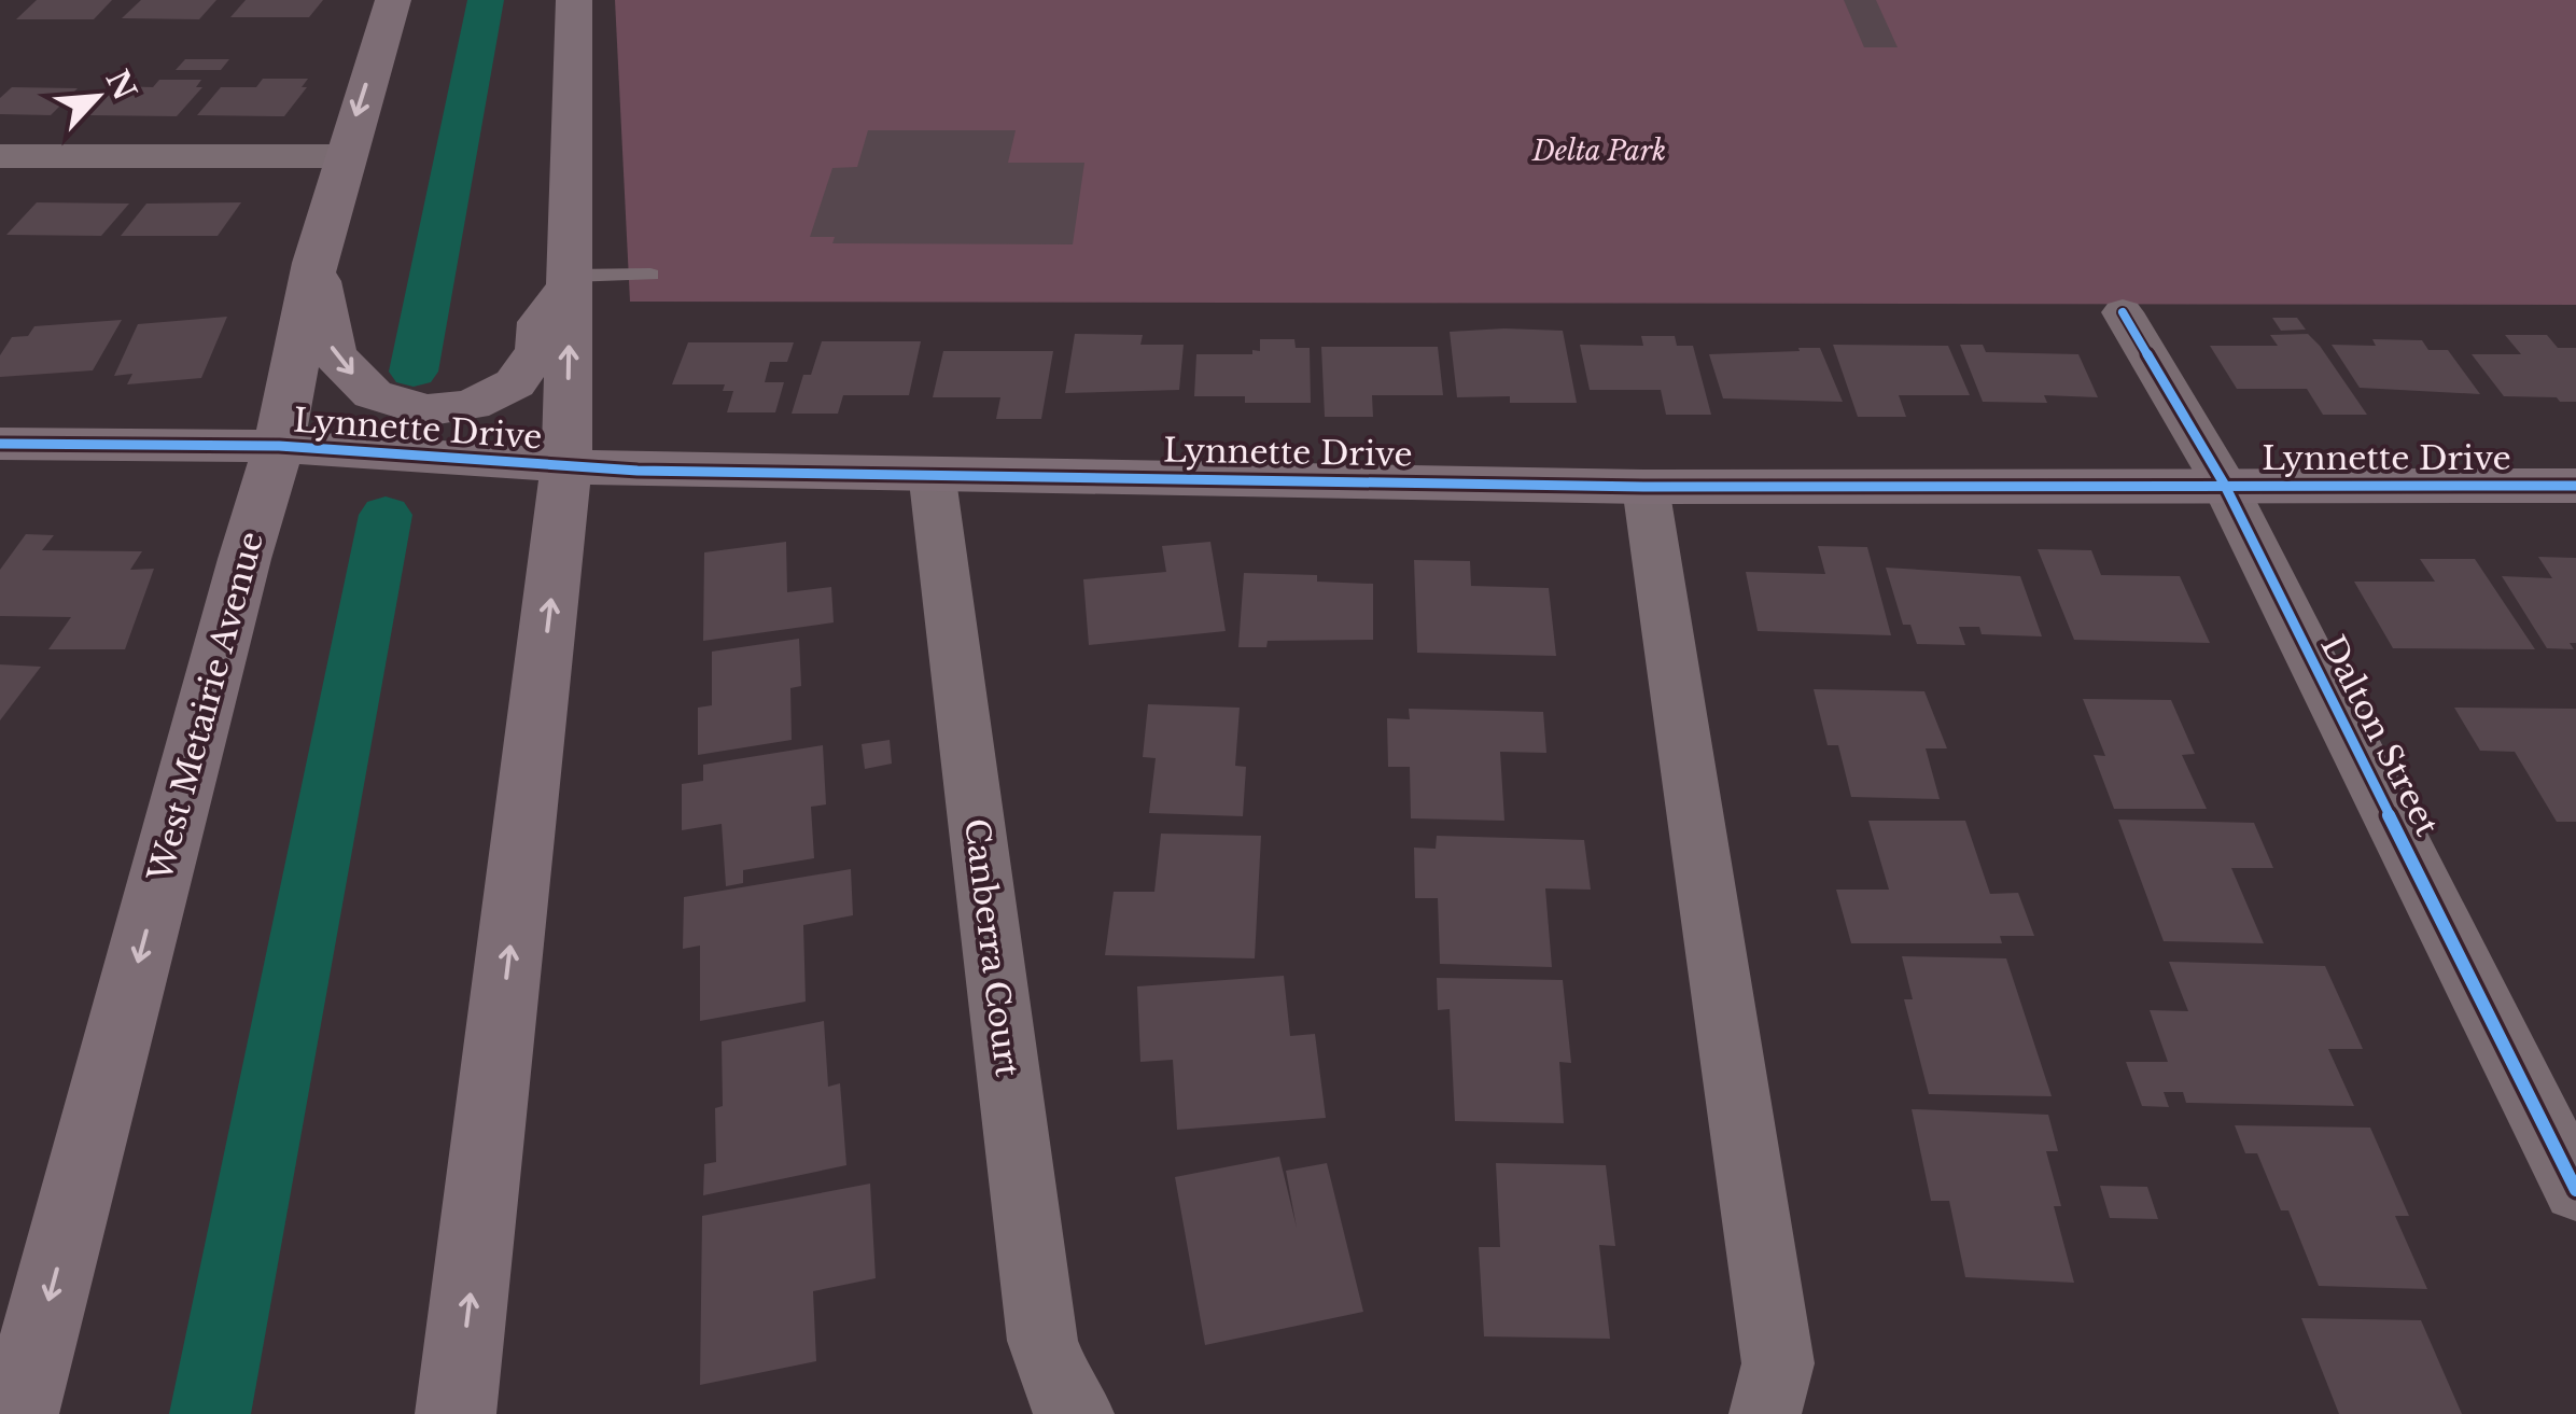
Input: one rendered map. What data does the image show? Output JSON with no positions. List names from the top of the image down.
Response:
{
  "streets": {
    "main road": ["Lynnette Drive", "West Metairie Avenue"],
    "street": ["Dalton Street", "Canberra Court"]
  },
  "crossings": [
    ["Lynnette Drive", "West Metairie Avenue"],
    ["Lynnette Drive", "Dalton Street"],
    ["Lynnette Drive", "Canberra Court"]
  ],
  "parks": ["Delta Park"],
  "north": "top right"
}
